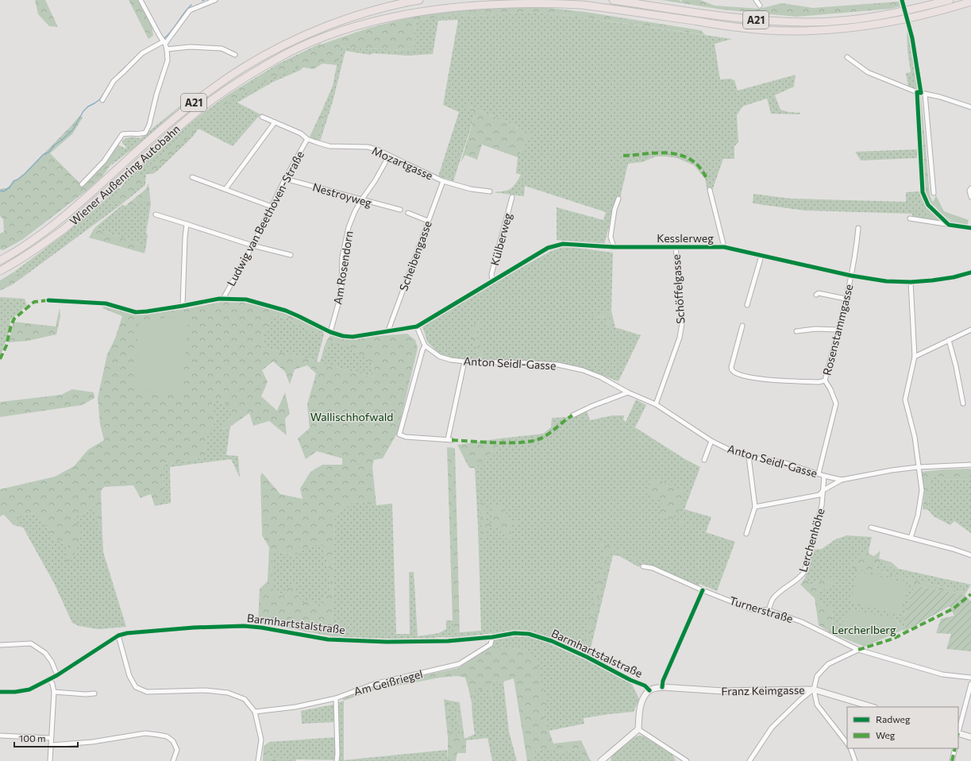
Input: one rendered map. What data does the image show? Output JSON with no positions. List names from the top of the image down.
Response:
{
  "streets": {
    "highway": ["A21", "Wiener Außenring Autobahn"],
    "main road": ["Franz Keimgasse"],
    "street": [
      "Mozartgasse",
      "Nestroyweg",
      "Ludwig van Beethoven-Straße",
      "Kesslerweg",
      "Külberweg",
      "Scheibengasse",
      "Am Rosendorn",
      "Schöffelgasse",
      "Rosenstammgasse",
      "Anton Seidl-Gasse",
      "Lerchenhöhe",
      "Turnerstraße",
      "Barmhartstalstraße",
      "Am Geißriegel"
    ]
  },
  "crossings": [
    ["Mozartgasse", "Ludwig van Beethoven-Straße"],
    ["Mozartgasse", "Scheibengasse"],
    ["Mozartgasse", "Am Rosendorn"],
    ["Nestroyweg", "Ludwig van Beethoven-Straße"],
    ["Nestroyweg", "Am Rosendorn"],
    ["Kesslerweg", "Külberweg"],
    ["Kesslerweg", "Schöffelgasse"],
    ["Kesslerweg", "Rosenstammgasse"],
    ["Schöffelgasse", "Anton Seidl-Gasse"],
    ["Rosenstammgasse", "Anton Seidl-Gasse"],
    ["Anton Seidl-Gasse", "Lerchenhöhe"],
    ["Lerchenhöhe", "Turnerstraße"],
    ["Barmhartstalstraße", "Am Geißriegel"],
    ["Barmhartstalstraße", "Franz Keimgasse"]
  ],
  "parks": ["Wallischhofwald", "Lercherlberg"],
  "legend": ["Radweg", "Weg"],
  "scale_bar": "100 m"
}
